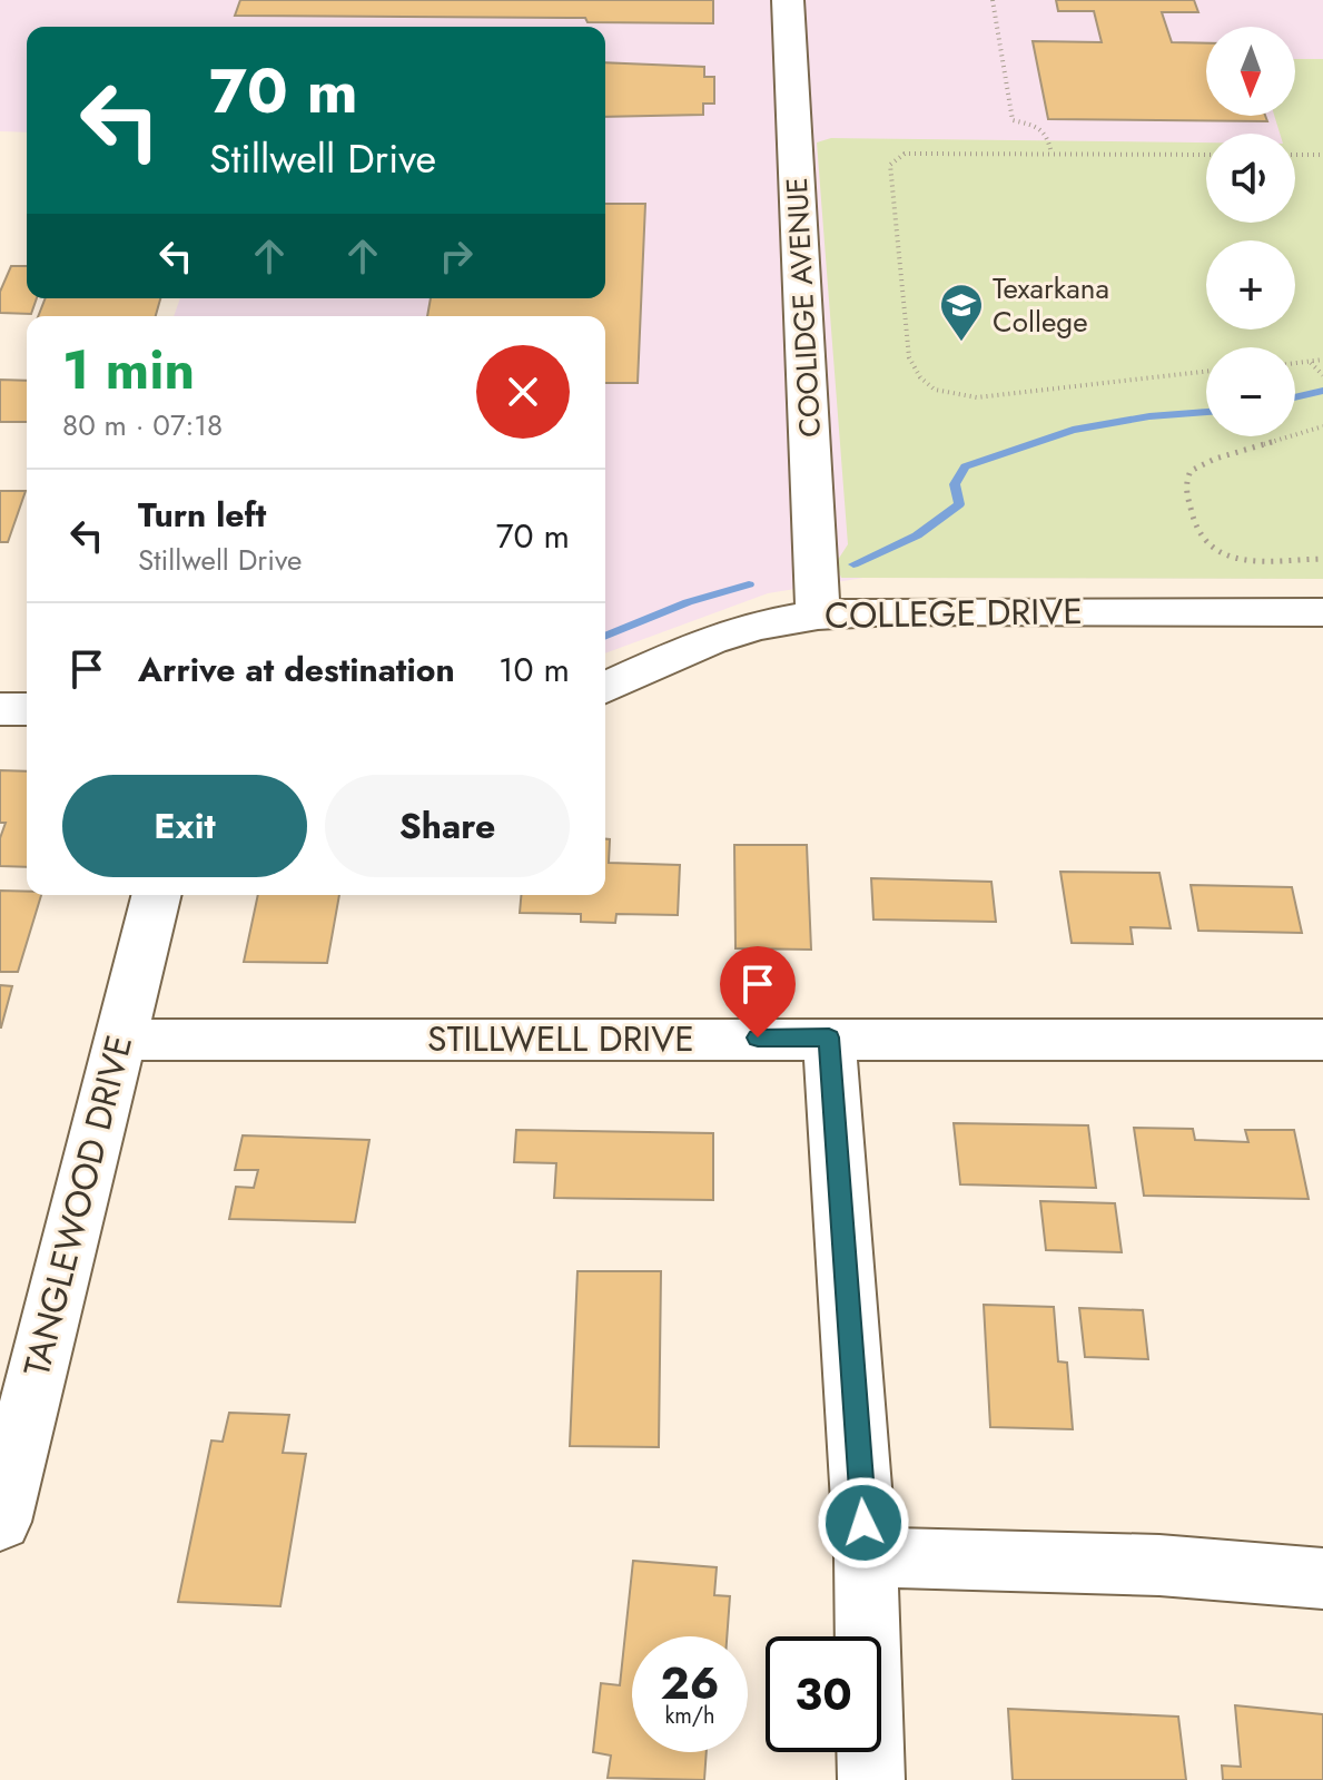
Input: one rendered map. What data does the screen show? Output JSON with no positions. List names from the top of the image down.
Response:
{
  "streets": {
    "street": [
      "COOLIDGE AVENUE",
      "COLLEGE DRIVE",
      "STILLWELL DRIVE",
      "TANGLEWOOD DRIVE"
    ]
  },
  "crossings": [
    ["COOLIDGE AVENUE", "COLLEGE DRIVE"],
    ["STILLWELL DRIVE", "TANGLEWOOD DRIVE"]
  ],
  "places": {
    "school or university": ["Texarkana College"]
  },
  "north": "bottom",
  "page": {
    "map_buttons": ["+", "−"],
    "turn": ["70 m", "Stillwell Drive"],
    "heading": ["1 min", "80 m · 07:18"],
    "list": [
      {
        "name": "Turn left",
        "note": "Stillwell Drive",
        "value": "70 m"
      },
      {
        "name": "Arrive at destination",
        "value": "10 m"
      }
    ],
    "buttons": ["Exit", "Share"],
    "speed": "26 km/h",
    "limit": "30"
  }
}
